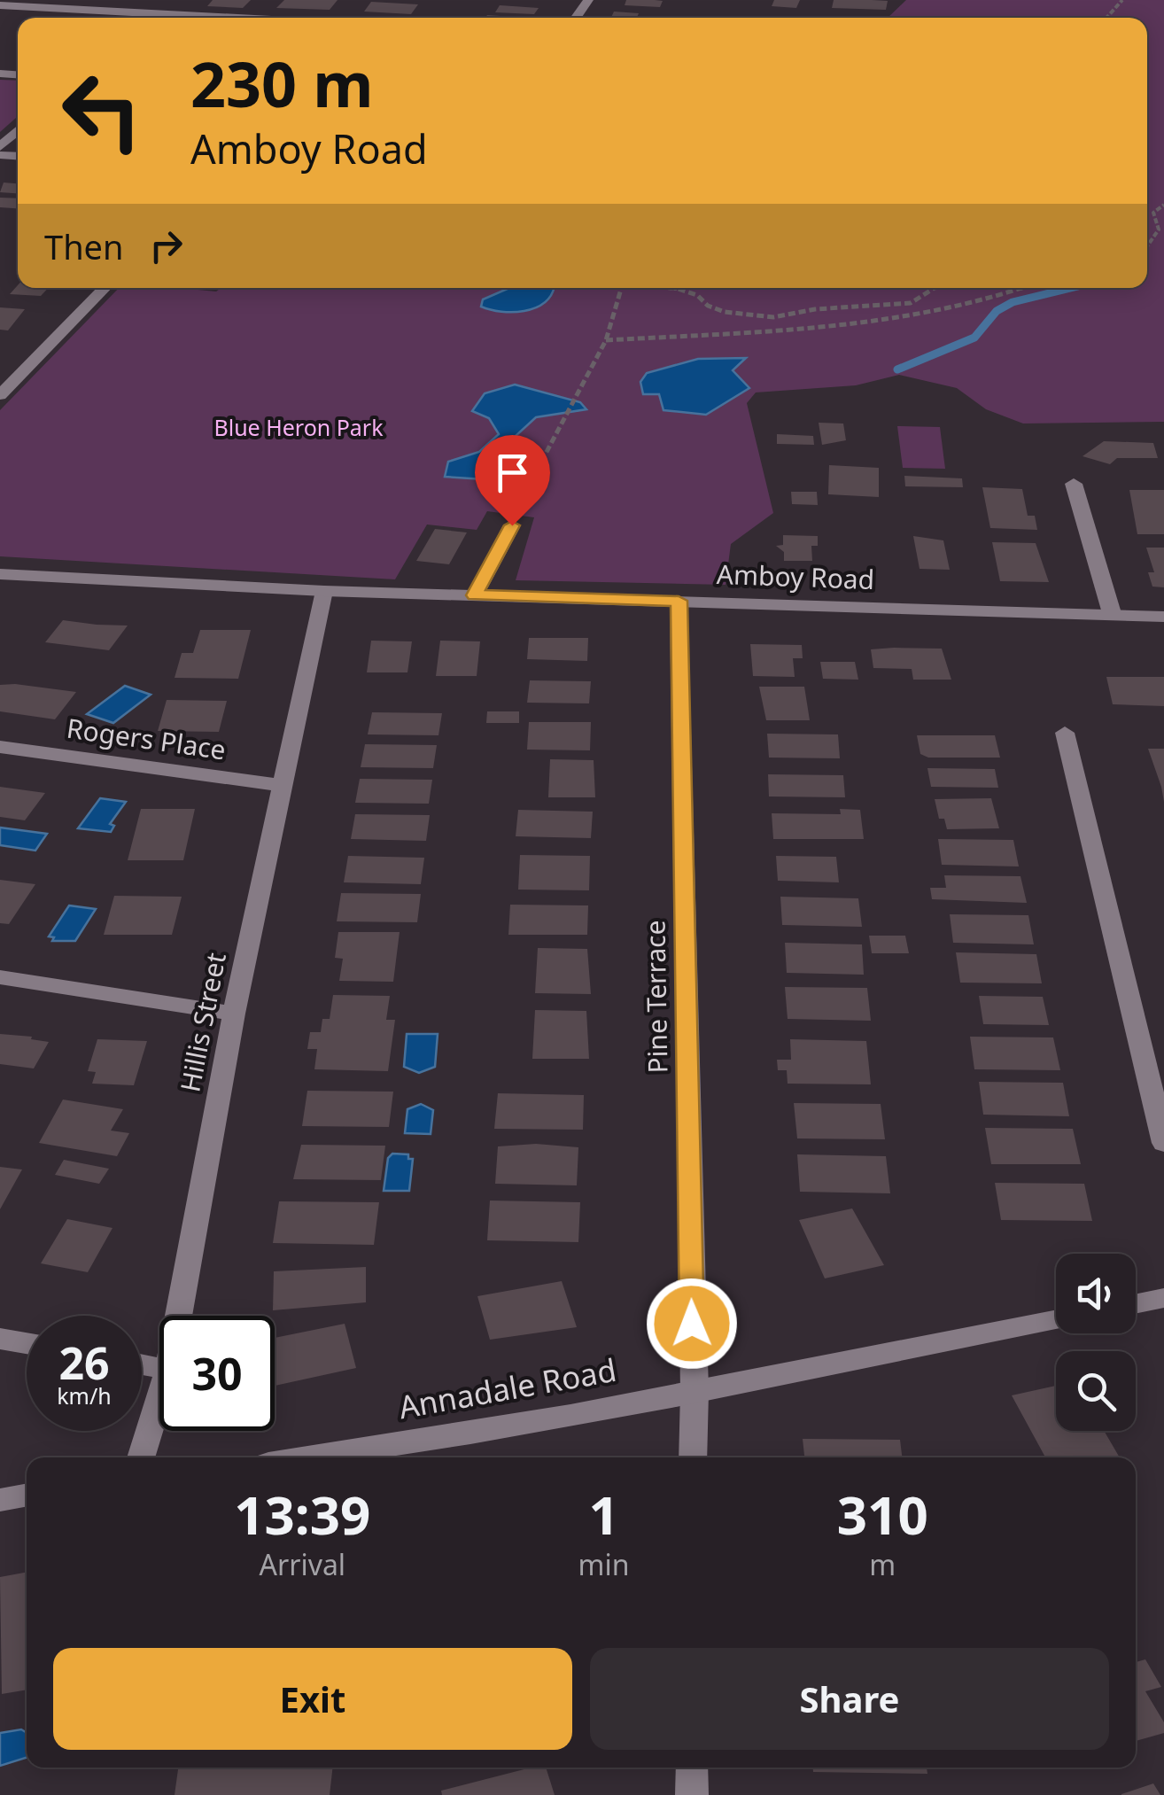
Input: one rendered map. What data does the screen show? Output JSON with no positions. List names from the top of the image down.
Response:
{
  "streets": {
    "street": [
      "Amboy Road",
      "Rogers Place",
      "Pine Terrace",
      "Hillis Street",
      "Annadale Road"
    ]
  },
  "crossings": [
    ["Amboy Road", "Pine Terrace"],
    ["Amboy Road", "Hillis Street"],
    ["Rogers Place", "Hillis Street"],
    ["Pine Terrace", "Annadale Road"]
  ],
  "parks": ["Blue Heron Park"],
  "page": {
    "turn": ["230 m", "Amboy Road"],
    "then": "Then",
    "speed": "26 km/h",
    "limit": "30",
    "eta": [
      "13:39",
      "Arrival",
      "1",
      "min",
      "310",
      "m"
    ],
    "buttons": ["Exit", "Share"]
  }
}
